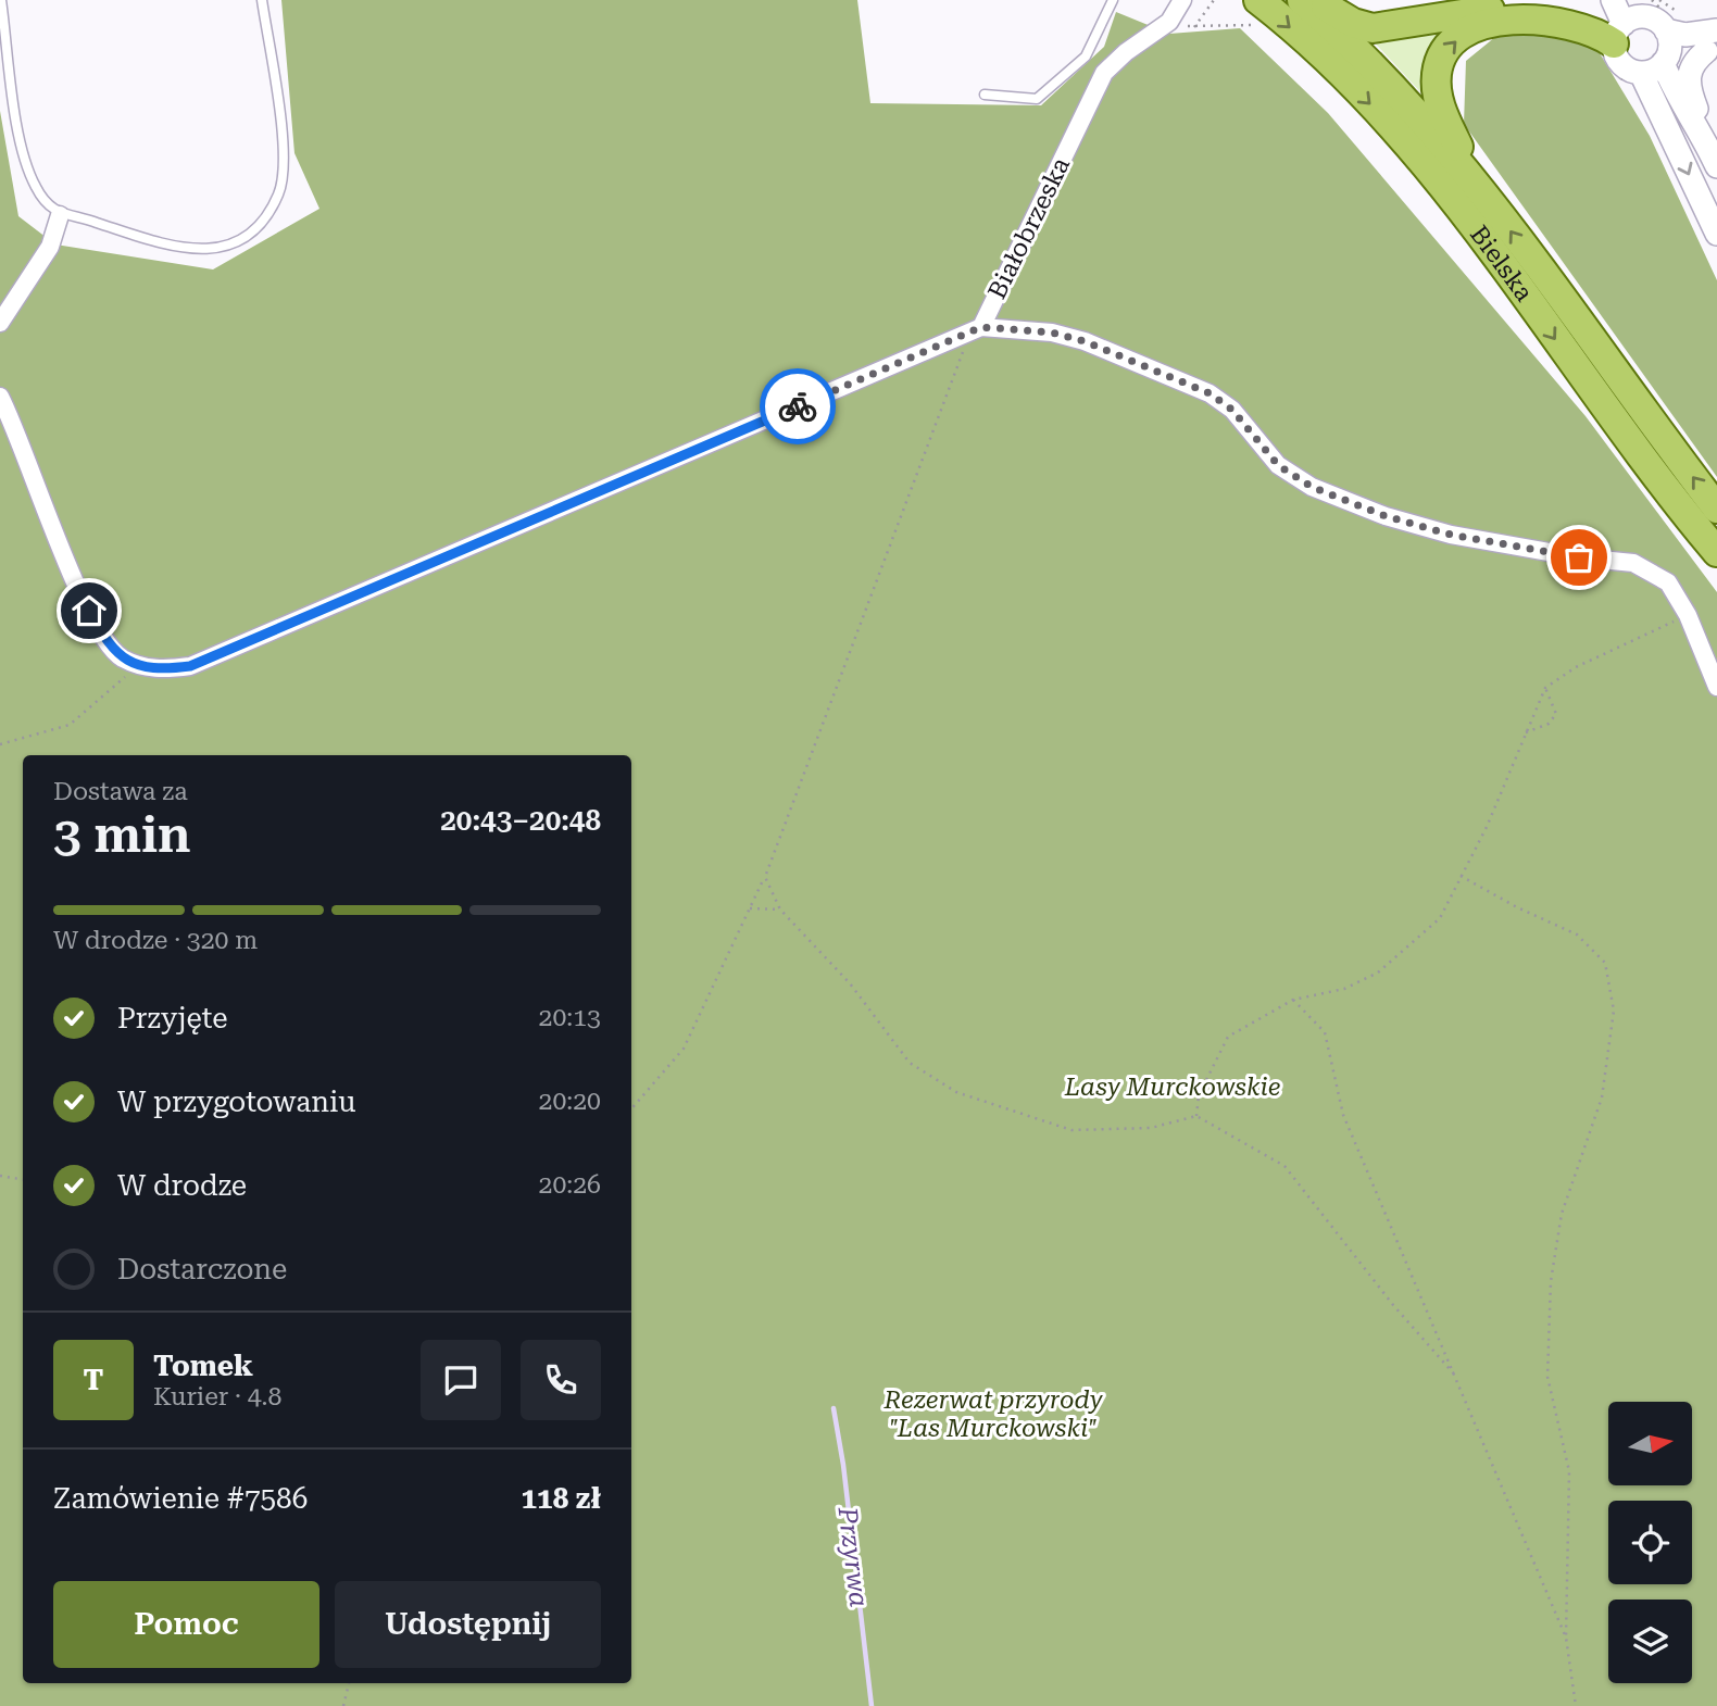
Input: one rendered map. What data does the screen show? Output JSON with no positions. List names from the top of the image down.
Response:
{
  "streets": {
    "main road": ["Bielska"],
    "street": ["Białobrzeska"]
  },
  "water": ["Przyrwa"],
  "parks": ["Lasy Murckowskie", "Rezerwat przyrody \"Las Murckowski\""],
  "north": "right",
  "page": {
    "heading": ["3 min", "Dostawa za", "20:43–20:48"],
    "panel": [
      "Tomek",
      "Kurier · 4.8",
      "Zamówienie #7586",
      "118 zł"
    ],
    "bar": "W drodze · 320 m",
    "list": [
      ["Przyjęte", "20:13"],
      ["W przygotowaniu", "20:20"],
      ["W drodze", "20:26"],
      "Dostarczone"
    ],
    "round": "T",
    "buttons": ["Pomoc", "Udostępnij"]
  }
}
